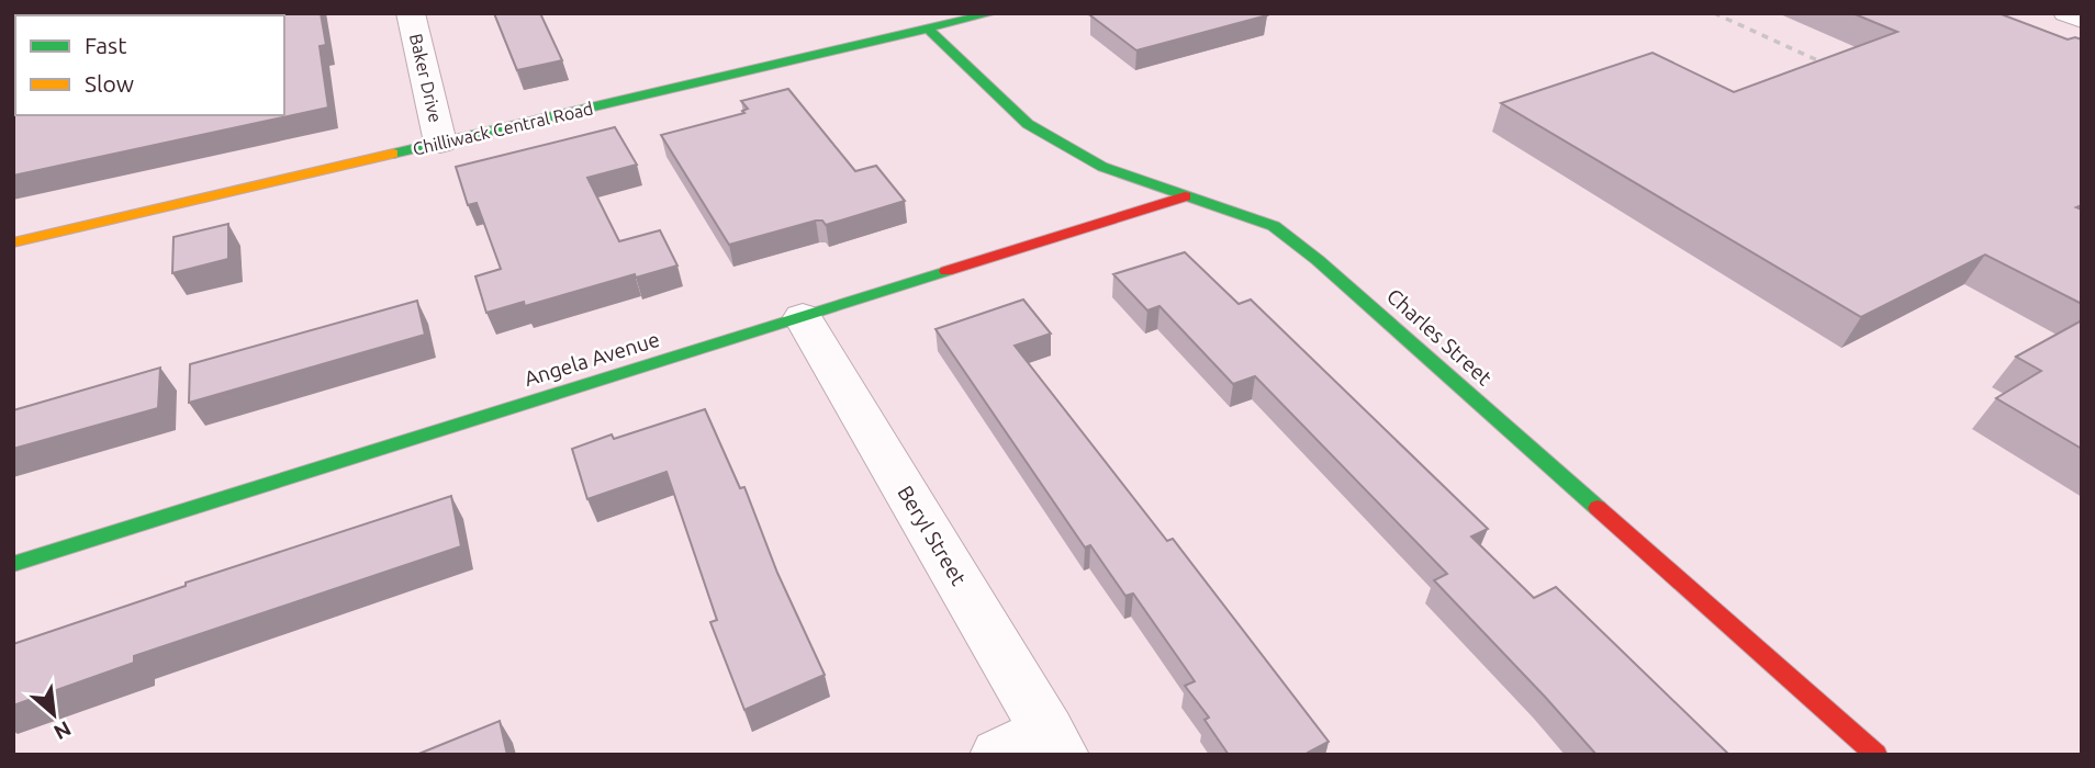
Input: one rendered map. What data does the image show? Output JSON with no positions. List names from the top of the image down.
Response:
{
  "streets": {
    "street": [
      "Baker Drive",
      "Chilliwack Central Road",
      "Charles Street",
      "Angela Avenue",
      "Beryl Street"
    ]
  },
  "crossings": [
    ["Baker Drive", "Chilliwack Central Road"],
    ["Chilliwack Central Road", "Charles Street"],
    ["Charles Street", "Angela Avenue"],
    ["Angela Avenue", "Beryl Street"]
  ],
  "legend": ["Fast", "Slow"],
  "north": "bottom right"
}
